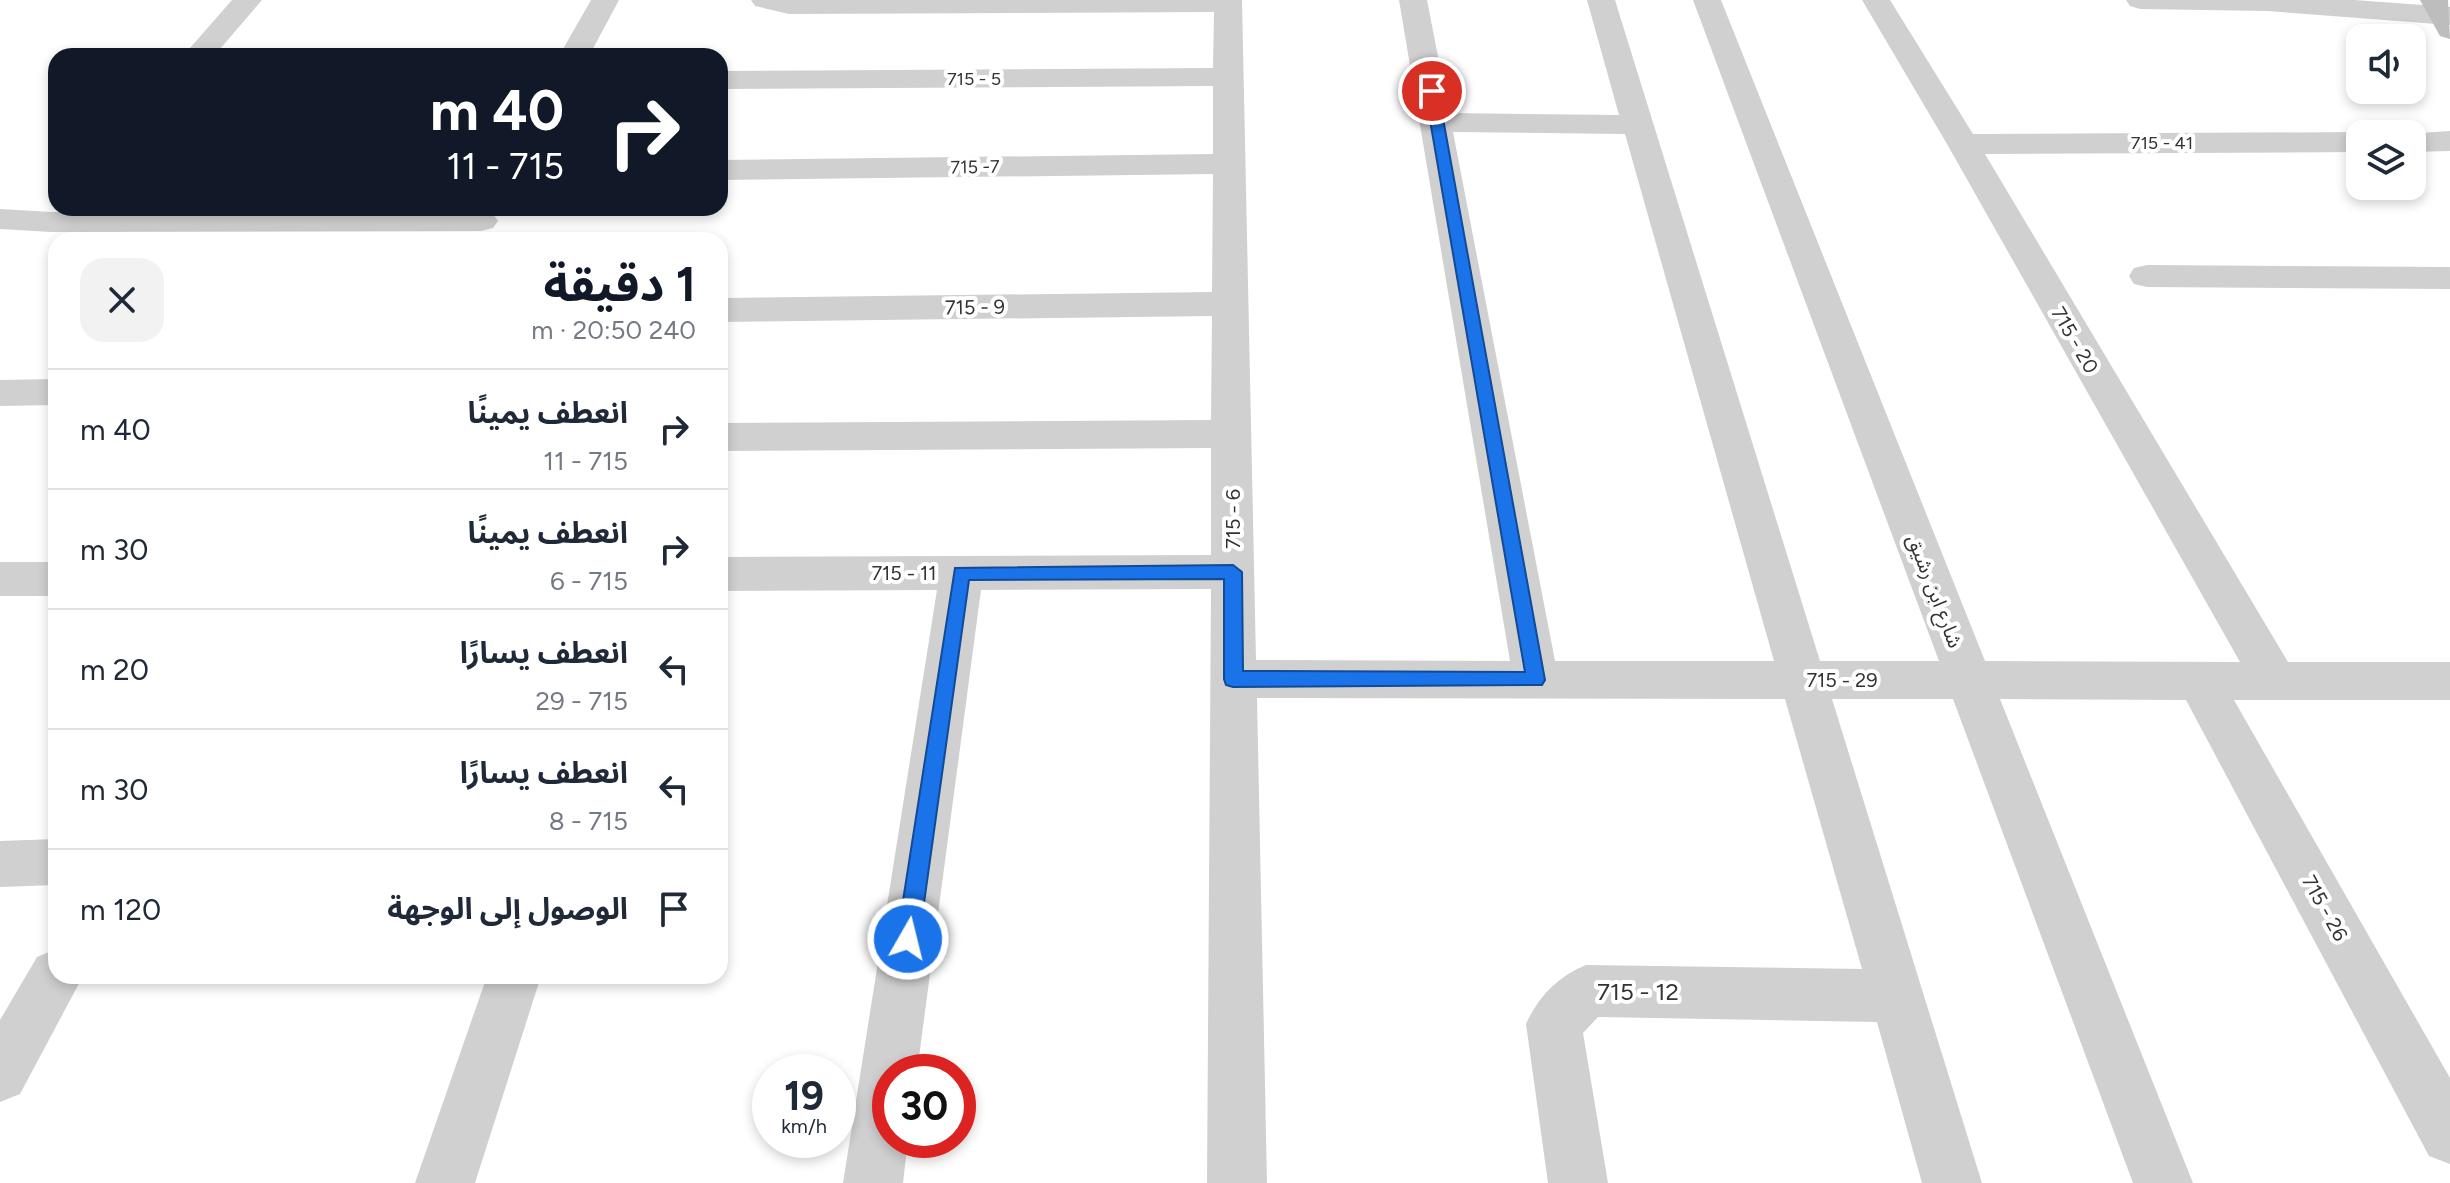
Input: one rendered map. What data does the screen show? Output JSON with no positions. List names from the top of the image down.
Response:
{
  "streets": {
    "street": [
      "715 - 5",
      "715 - 41",
      "715 -7",
      "715 - 9",
      "715 - 20",
      "715 - 6",
      "715 - 11",
      "شارع ابن رشيق",
      "715 - 29",
      "715 - 26",
      "715 - 12"
    ]
  },
  "crossings": [
    ["715 - 5", "715 - 6"],
    ["715 - 41", "715 - 20"],
    ["715 -7", "715 - 6"],
    ["715 - 9", "715 - 6"],
    ["715 - 20", "715 - 29"],
    ["715 - 6", "715 - 11"],
    ["715 - 6", "715 - 29"],
    ["شارع ابن رشيق", "715 - 29"],
    ["715 - 29", "715 - 26"]
  ],
  "page": {
    "turn": ["40 m", "715 - 11"],
    "heading": ["1 دقيقة", "240 m · 20:50"],
    "list": [
      {
        "name": "انعطف يمينًا",
        "note": "715 - 11",
        "value": "40 m"
      },
      {
        "name": "انعطف يمينًا",
        "note": "715 - 6",
        "value": "30 m"
      },
      {
        "name": "انعطف يسارًا",
        "note": "715 - 29",
        "value": "20 m"
      },
      {
        "name": "انعطف يسارًا",
        "note": "715 - 8",
        "value": "30 m"
      },
      {
        "name": "الوصول إلى الوجهة",
        "value": "120 m"
      }
    ],
    "speed": "19 km/h",
    "limit": "30"
  }
}
